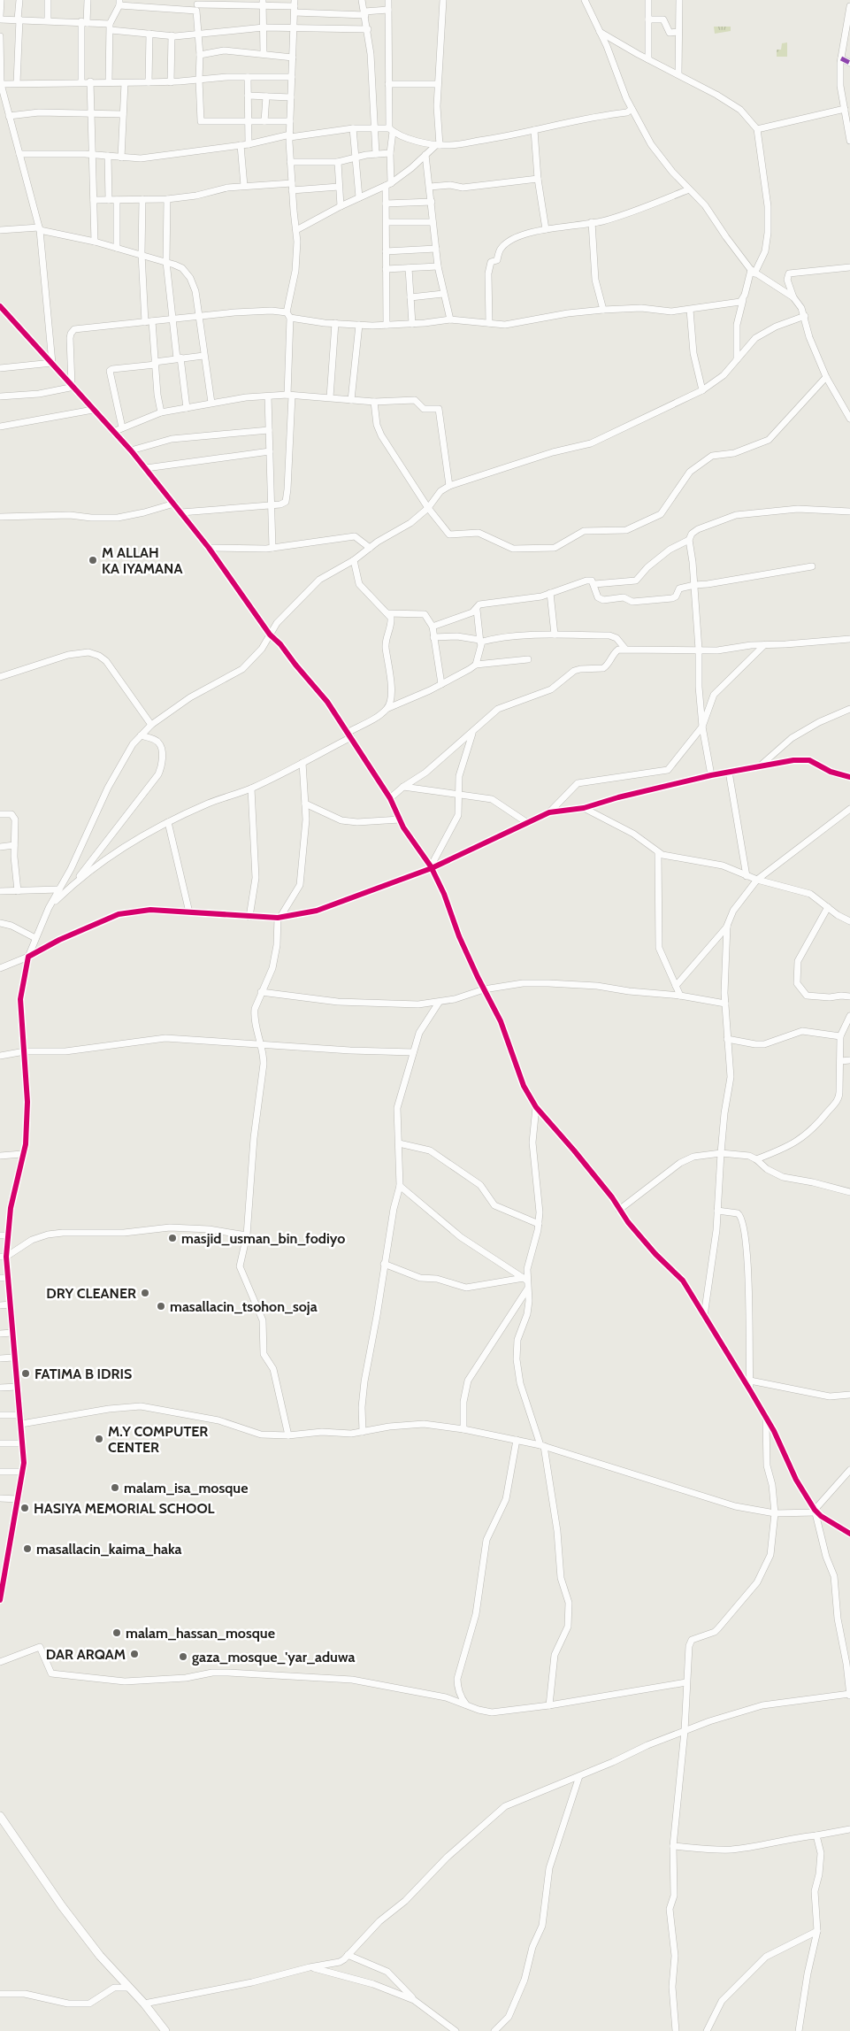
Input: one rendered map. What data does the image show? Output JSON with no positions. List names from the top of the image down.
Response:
{
  "places": [
    "M ALLAH KA IYAMANA",
    "masjid_usman_bin_fodiyo",
    "DRY CLEANER",
    "masallacin_tsohon_soja",
    "FATIMA B IDRIS",
    "M.Y COMPUTER CENTER",
    "malam_isa_mosque",
    "HASIYA MEMORIAL SCHOOL",
    "masallacin_kaima_haka",
    "malam_hassan_mosque",
    "DAR ARQAM",
    "gaza_mosque_'yar_aduwa"
  ]
}
